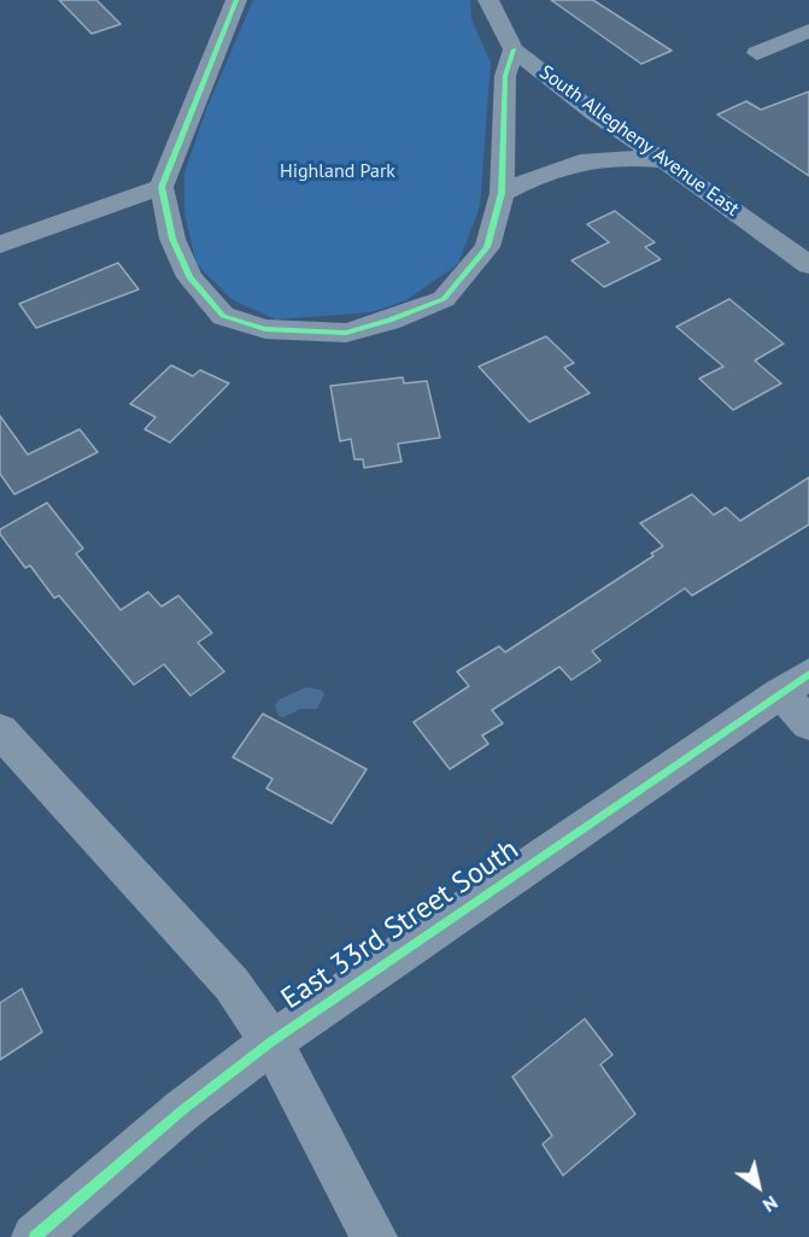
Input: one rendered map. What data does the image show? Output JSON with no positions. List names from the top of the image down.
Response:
{
  "streets": {
    "street": ["South Allegheny Avenue East", "East 33rd Street South"]
  },
  "parks": ["Highland Park"],
  "north": "bottom right"
}
